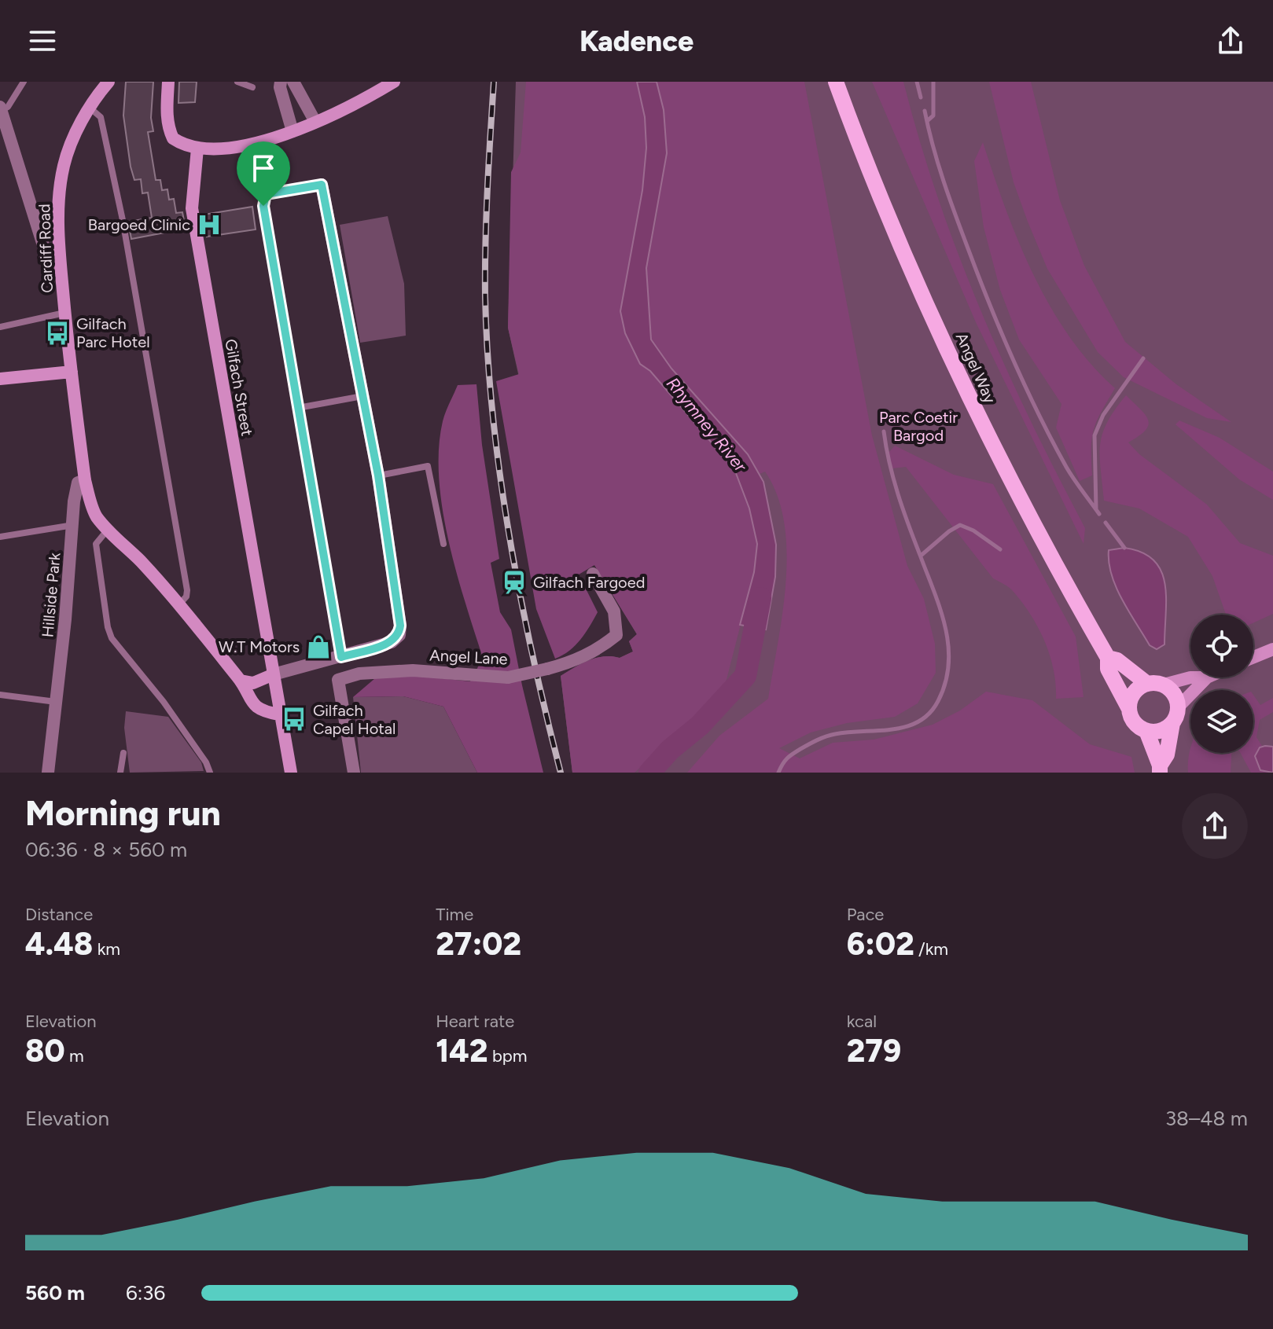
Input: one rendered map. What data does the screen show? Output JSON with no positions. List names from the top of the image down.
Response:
{
  "streets": {
    "main road": ["Angel Way"],
    "street": [
      "Cardiff Road",
      "Gilfach Street",
      "Hillside Park",
      "Angel Lane"
    ]
  },
  "crossings": [
    ["Cardiff Road", "Hillside Park"]
  ],
  "water": ["Rhymney River"],
  "parks": ["Parc Coetir Bargod"],
  "places": {
    "hospital": ["Bargoed Clinic"],
    "bus stop": ["Gilfach Parc Hotel", "Gilfach Capel Hotal"],
    "station": ["Gilfach Fargoed"],
    "shop": ["W.T Motors"]
  },
  "page": {
    "header": "Kadence",
    "heading": ["Morning run", "06:36 · 8 × 560 m"],
    "stats": [
      ["Distance", "4.48 km"],
      ["Time", "27:02"],
      ["Pace", "6:02 /km"],
      ["Elevation", "80 m"],
      ["Heart rate", "142 bpm"],
      ["kcal", "279"]
    ],
    "chart": ["Elevation", "38–48 m"],
    "list": [
      {
        "name": "560 m",
        "note": "6:36"
      }
    ]
  }
}
